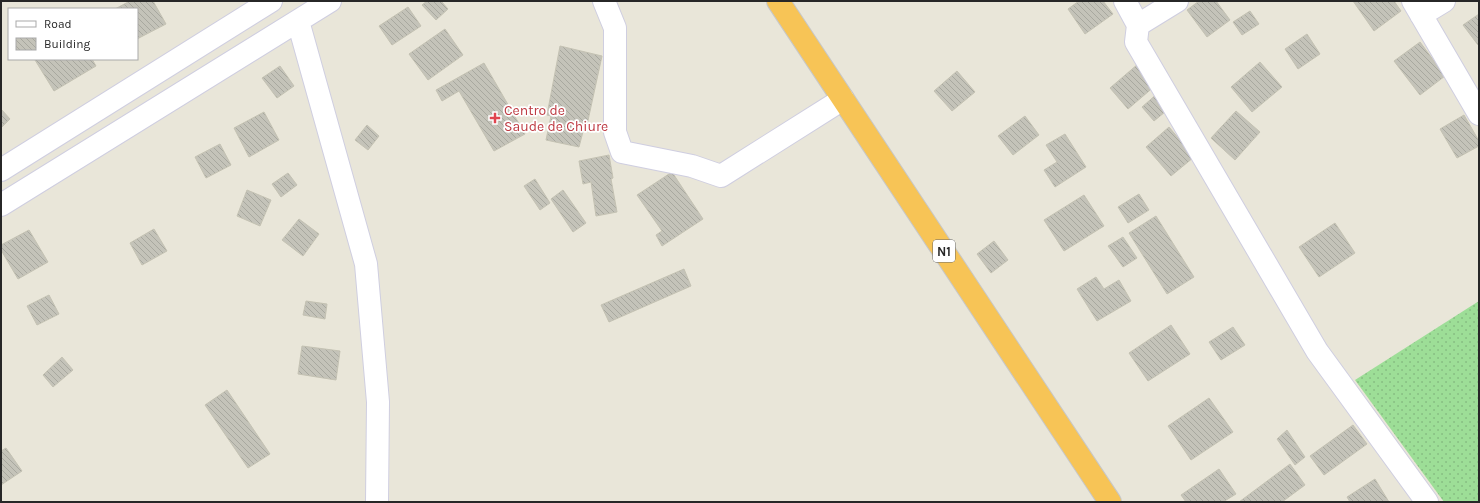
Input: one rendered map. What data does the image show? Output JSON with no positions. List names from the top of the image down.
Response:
{
  "streets": {
    "highway": ["N1"]
  },
  "places": {
    "health": ["Centro de Saude de Chiure"]
  },
  "legend": ["Road", "Building"]
}
